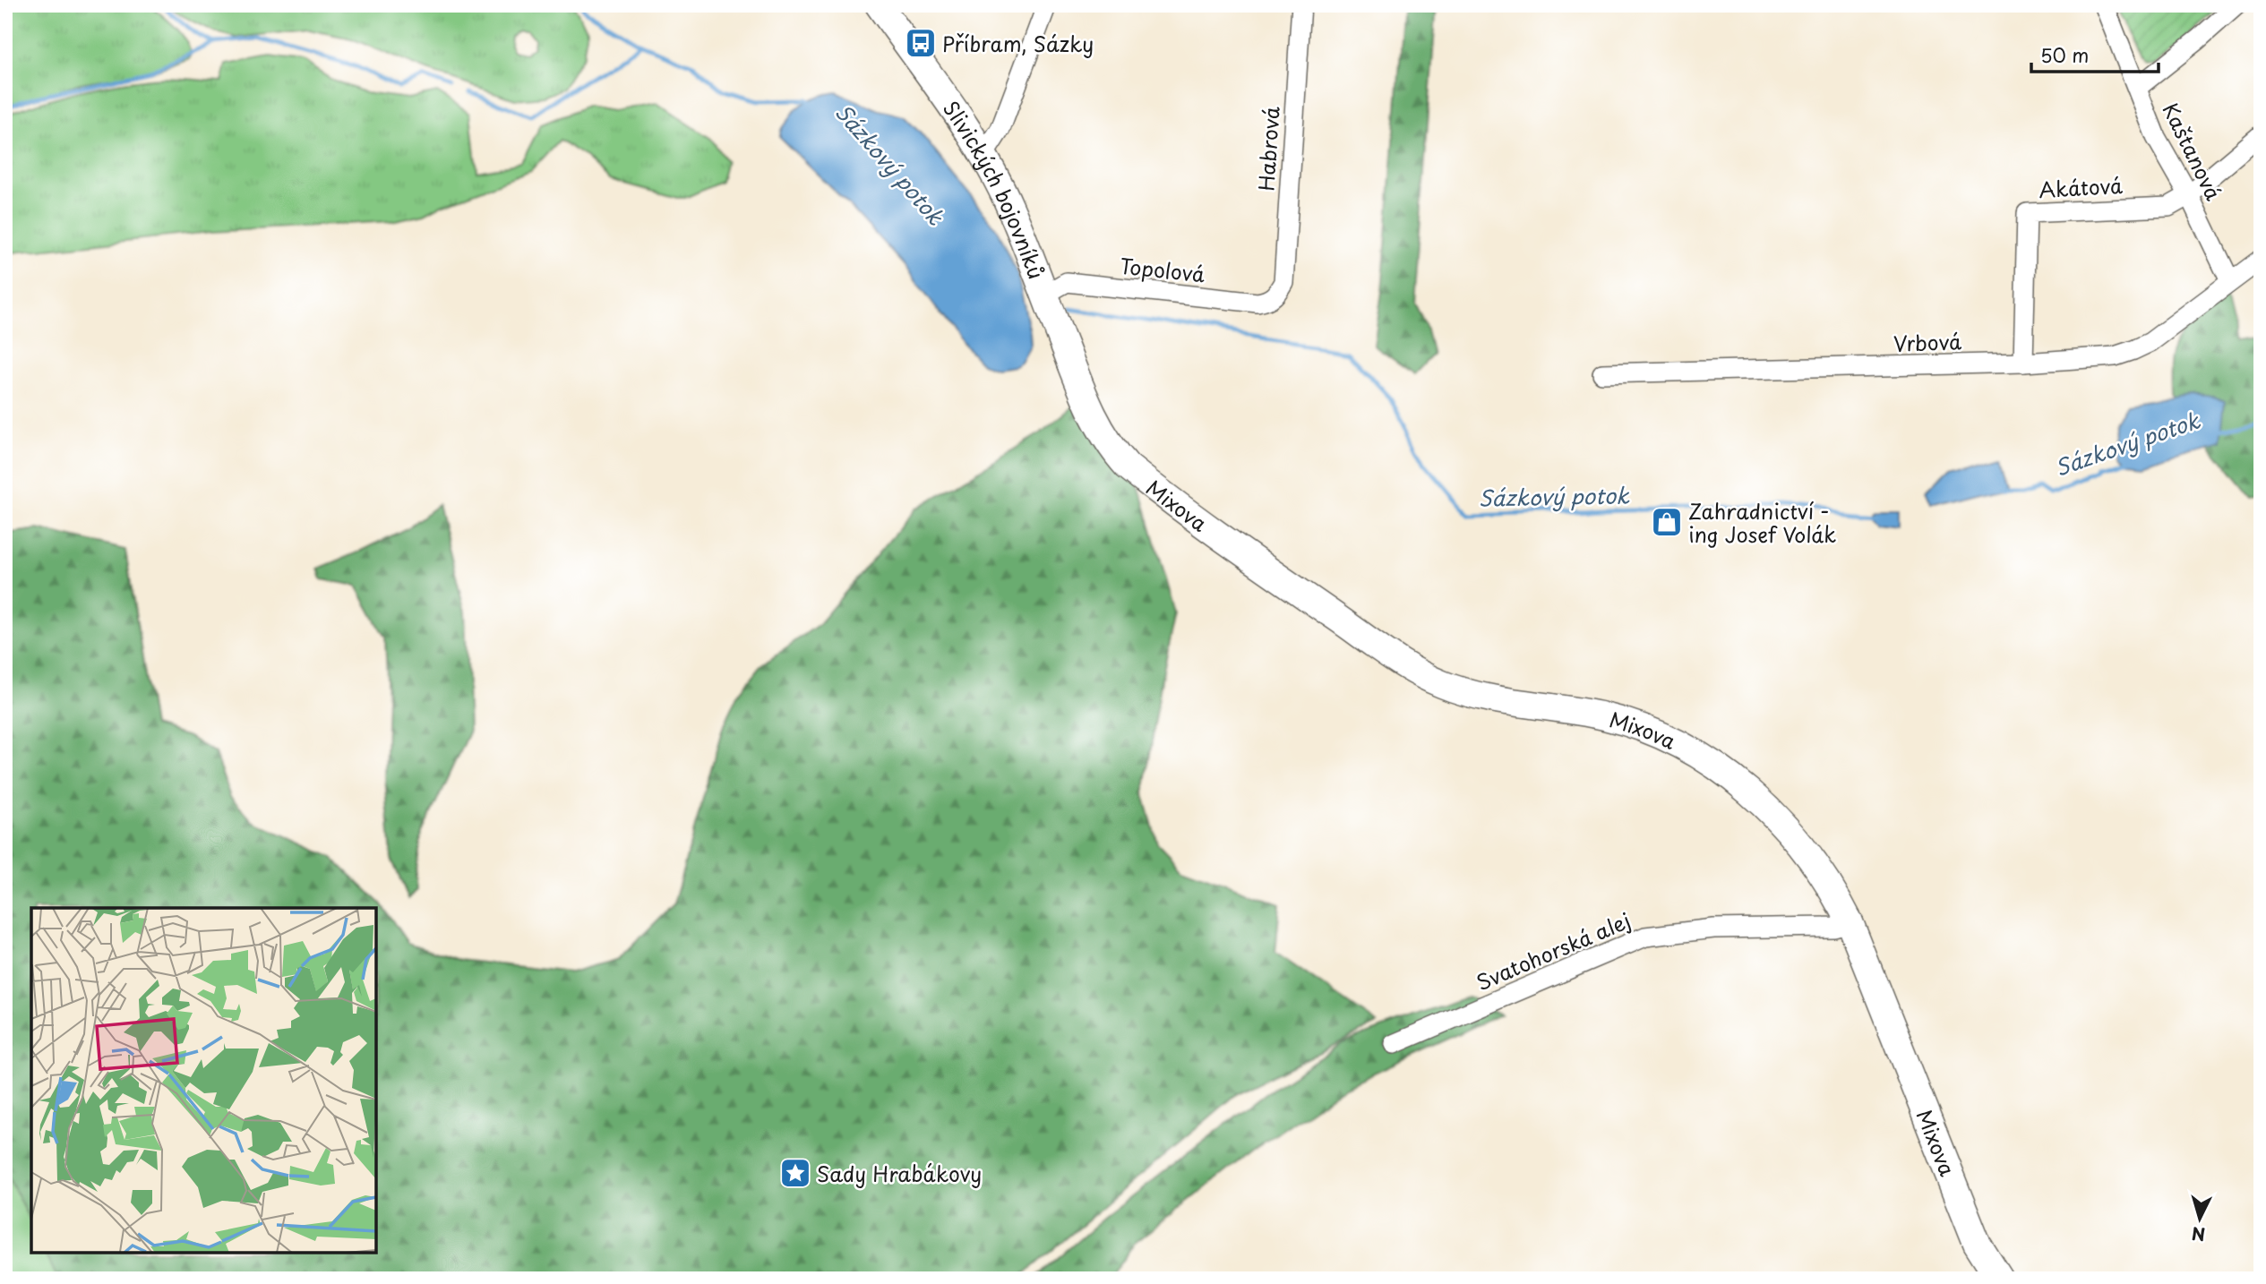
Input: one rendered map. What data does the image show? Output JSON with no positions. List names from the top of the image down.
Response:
{
  "streets": {
    "street": [
      "Habrová",
      "Kaštanová",
      "Akátová",
      "Slivických bojovníků",
      "Topolová",
      "Vrbová",
      "Mixova",
      "Svatohorská alej"
    ]
  },
  "crossings": [
    ["Habrová", "Topolová"],
    ["Kaštanová", "Akátová"],
    ["Kaštanová", "Vrbová"],
    ["Akátová", "Vrbová"],
    ["Slivických bojovníků", "Topolová"],
    ["Slivických bojovníků", "Mixova"],
    ["Mixova", "Svatohorská alej"]
  ],
  "water": ["Sázkový potok"],
  "places": {
    "bus stop": ["Příbram, Sázky"],
    "shop": ["Zahradnictví - ing Josef Volák"],
    "place": ["Sady Hrabákovy"]
  },
  "scale_bar": "50 m",
  "north": "bottom"
}
